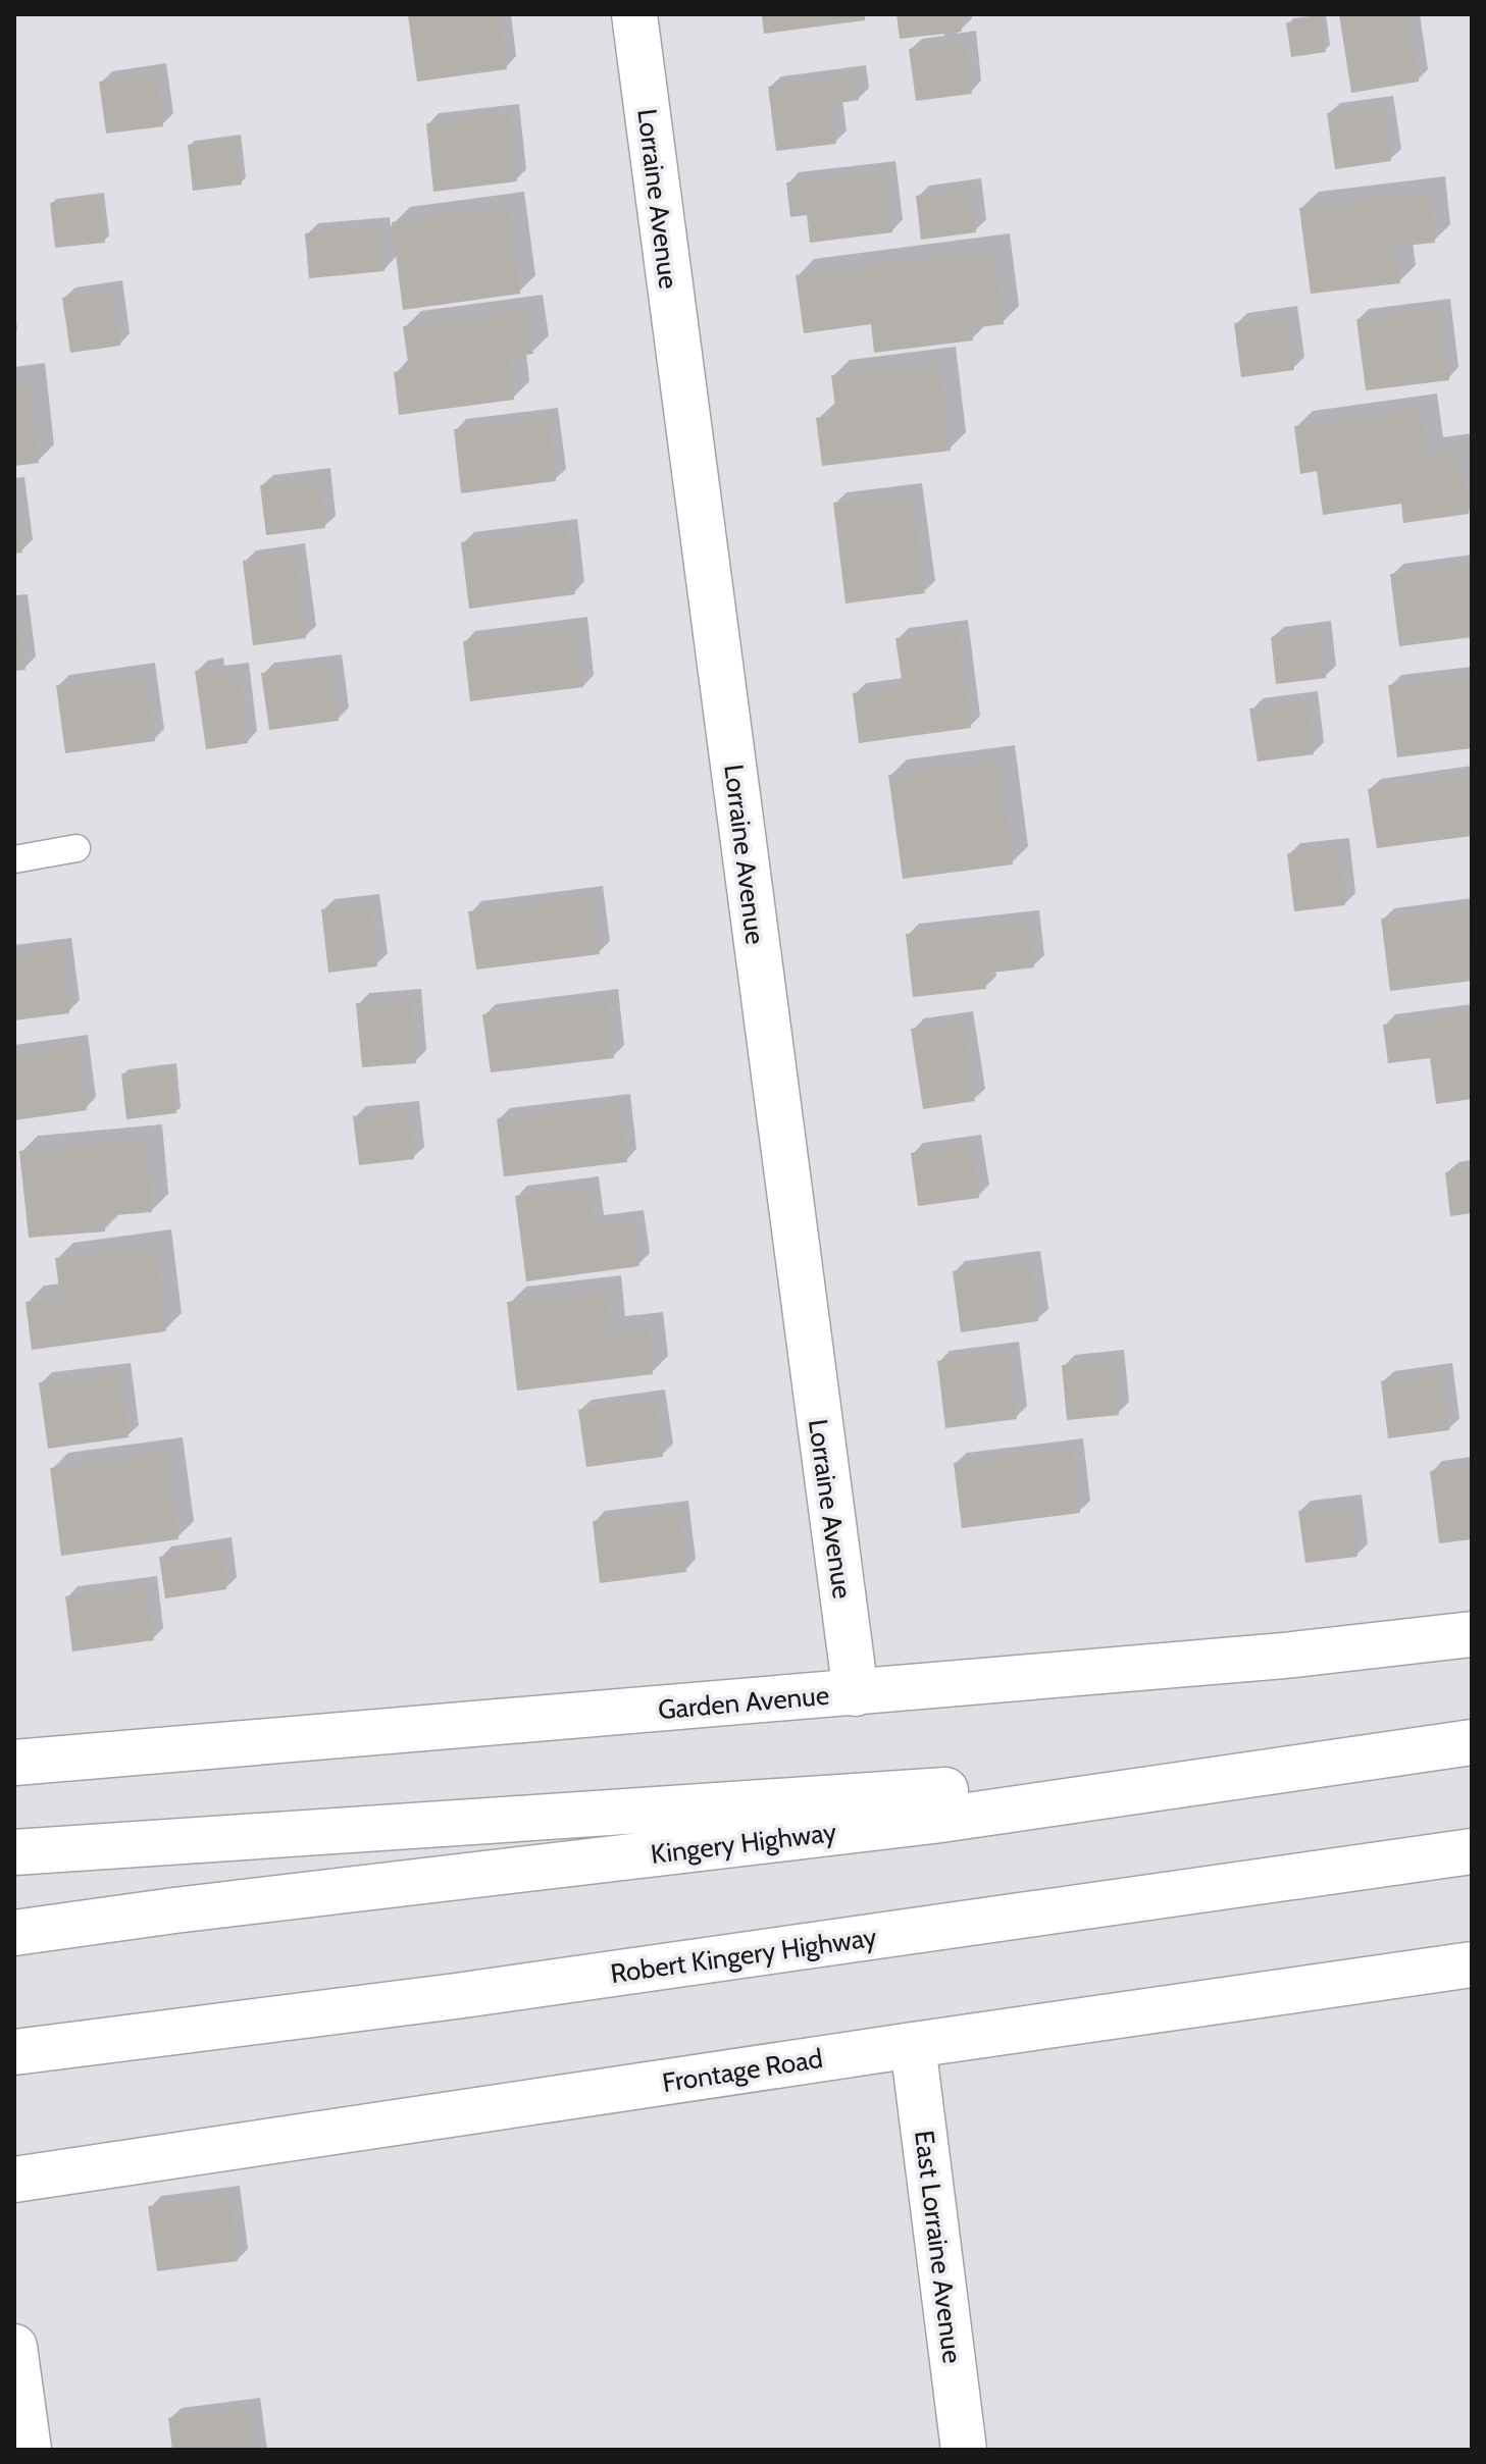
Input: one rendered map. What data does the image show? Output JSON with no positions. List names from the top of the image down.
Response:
{
  "streets": {
    "main road": [
      "Lorraine Avenue",
      "Garden Avenue",
      "Kingery Highway",
      "Robert Kingery Highway",
      "Frontage Road",
      "East Lorraine Avenue"
    ]
  },
  "crossings": [
    ["Lorraine Avenue", "Garden Avenue"],
    ["Frontage Road", "East Lorraine Avenue"]
  ]
}
